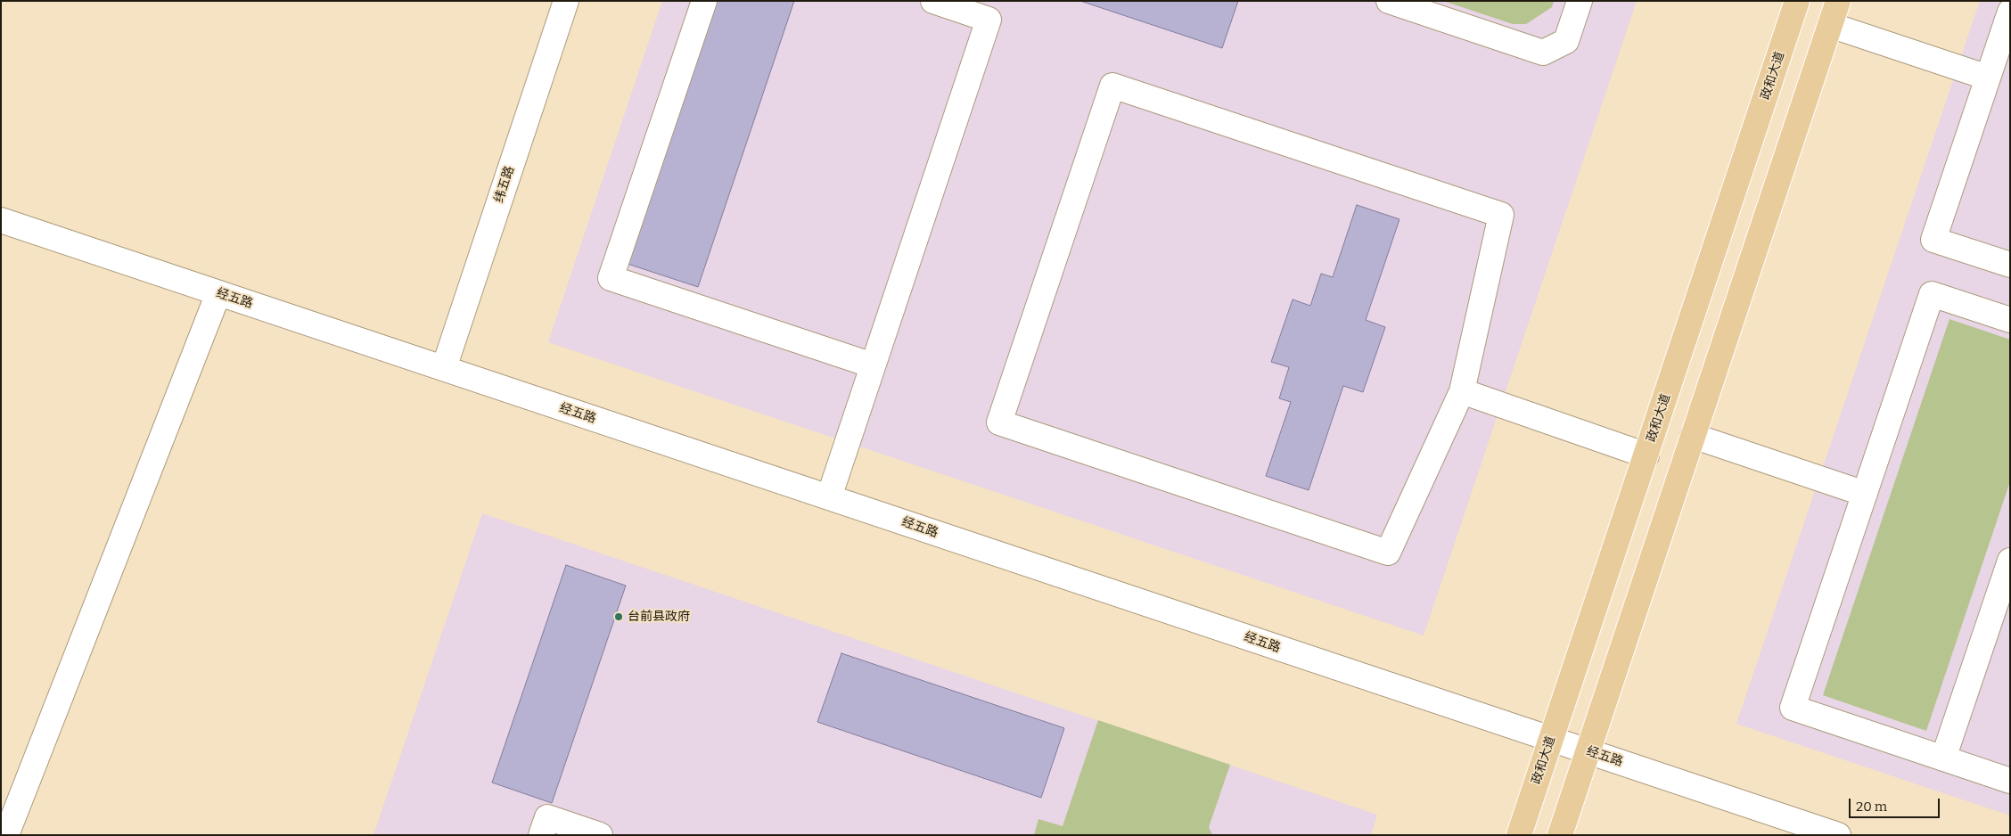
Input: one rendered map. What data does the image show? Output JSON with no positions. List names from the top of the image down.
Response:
{
  "streets": {
    "main road": ["政和大道"],
    "street": ["纬五路", "经五路"]
  },
  "crossings": [
    ["政和大道", "经五路"],
    ["纬五路", "经五路"]
  ],
  "places": ["台前县政府"],
  "scale_bar": "20 m"
}
